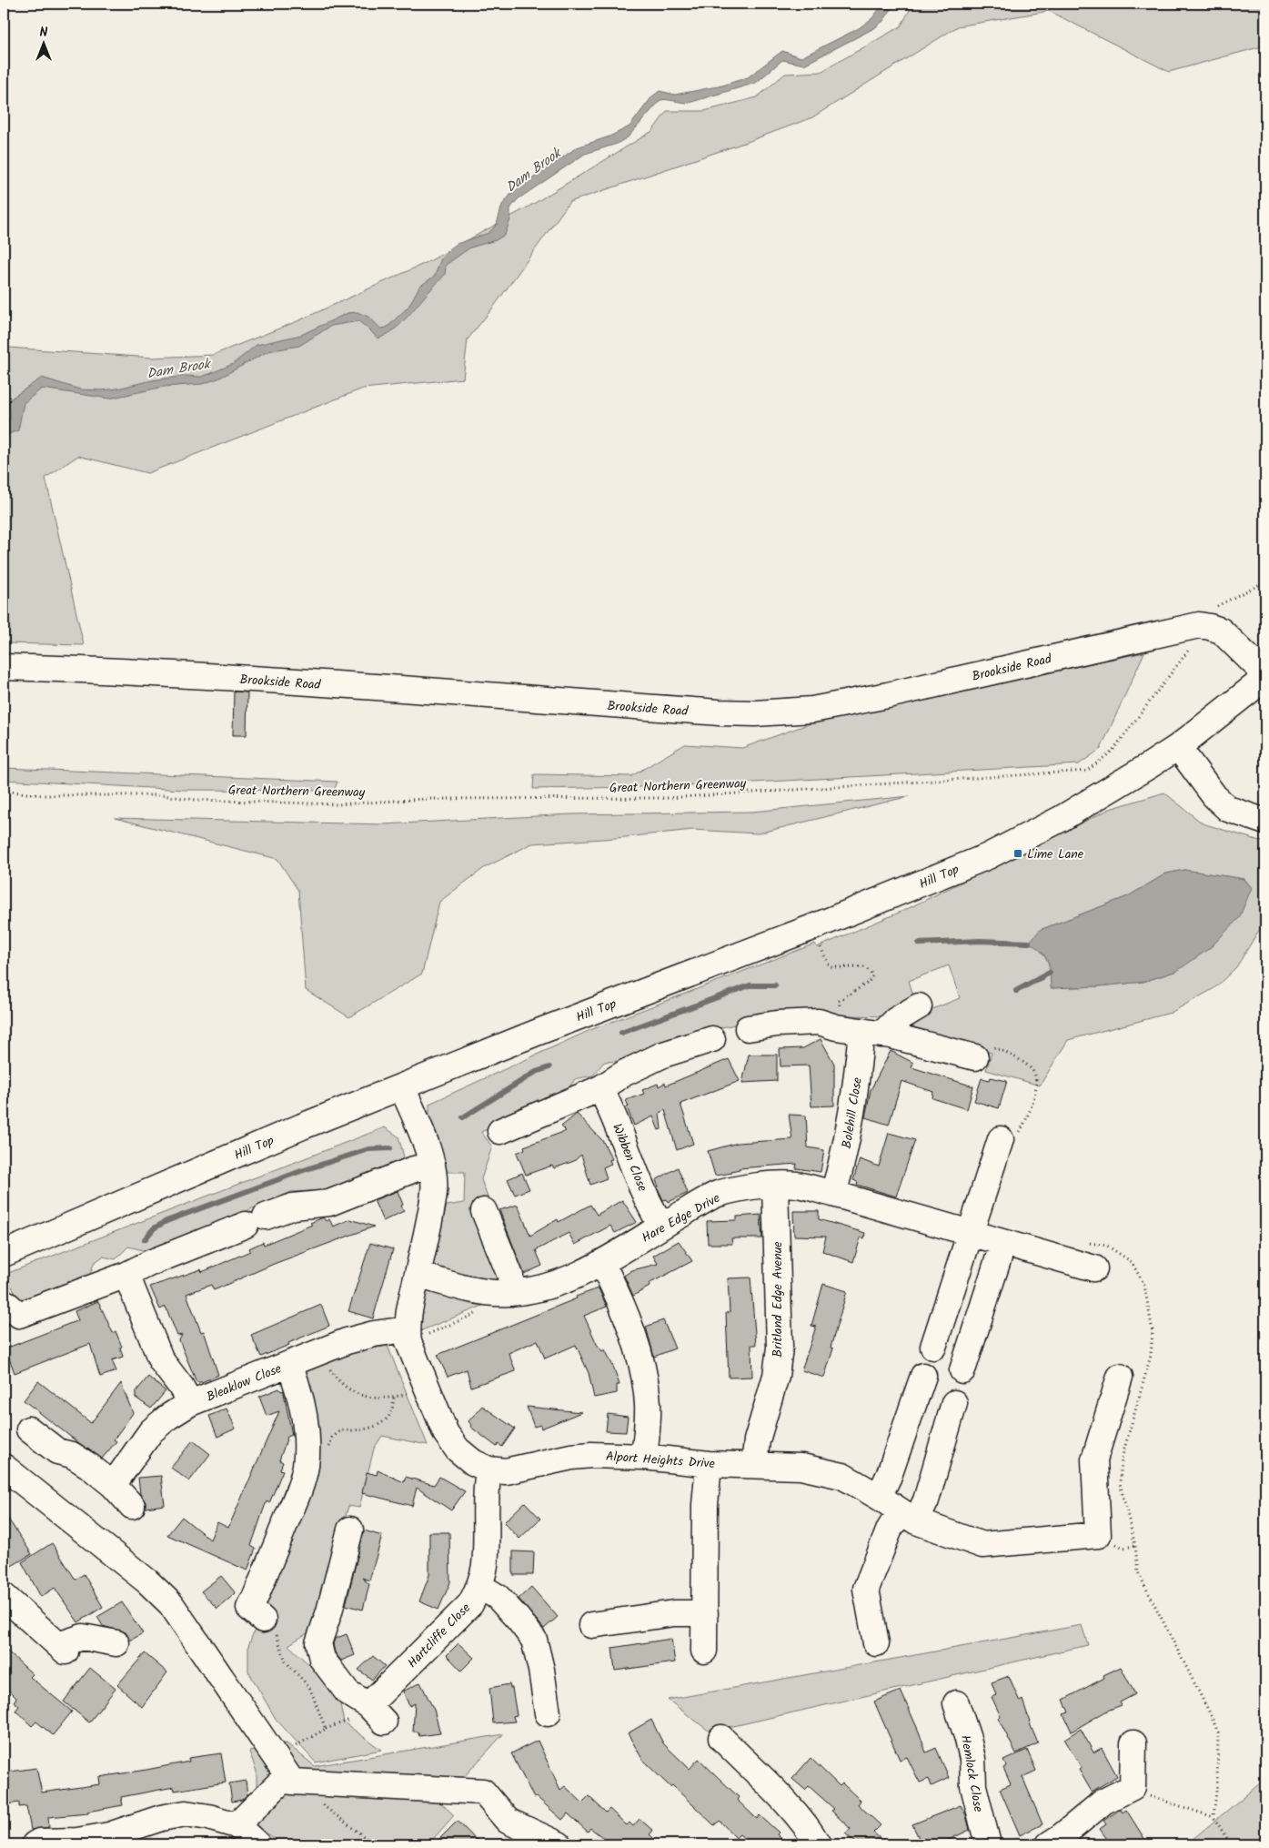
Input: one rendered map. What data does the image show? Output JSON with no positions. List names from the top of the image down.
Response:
{
  "streets": {
    "street": [
      "Brookside Road",
      "Hill Top",
      "Bolehill Close",
      "Wibben Close",
      "Hare Edge Drive",
      "Britland Edge Avenue",
      "Bleaklow Close",
      "Alport Heights Drive",
      "Hartcliffe Close",
      "Hemlock Close"
    ],
    "path": ["Great Northern Greenway"]
  },
  "crossings": [
    ["Brookside Road", "Great Northern Greenway"],
    ["Brookside Road", "Hill Top"],
    ["Hill Top", "Alport Heights Drive"],
    ["Bolehill Close", "Hare Edge Drive"],
    ["Wibben Close", "Hare Edge Drive"],
    ["Hare Edge Drive", "Britland Edge Avenue"],
    ["Hare Edge Drive", "Alport Heights Drive"],
    ["Britland Edge Avenue", "Alport Heights Drive"],
    ["Bleaklow Close", "Alport Heights Drive"],
    ["Alport Heights Drive", "Hartcliffe Close"]
  ],
  "water": ["Dam Brook"],
  "places": {
    "transit": ["Lime Lane"]
  },
  "north": "top"
}
